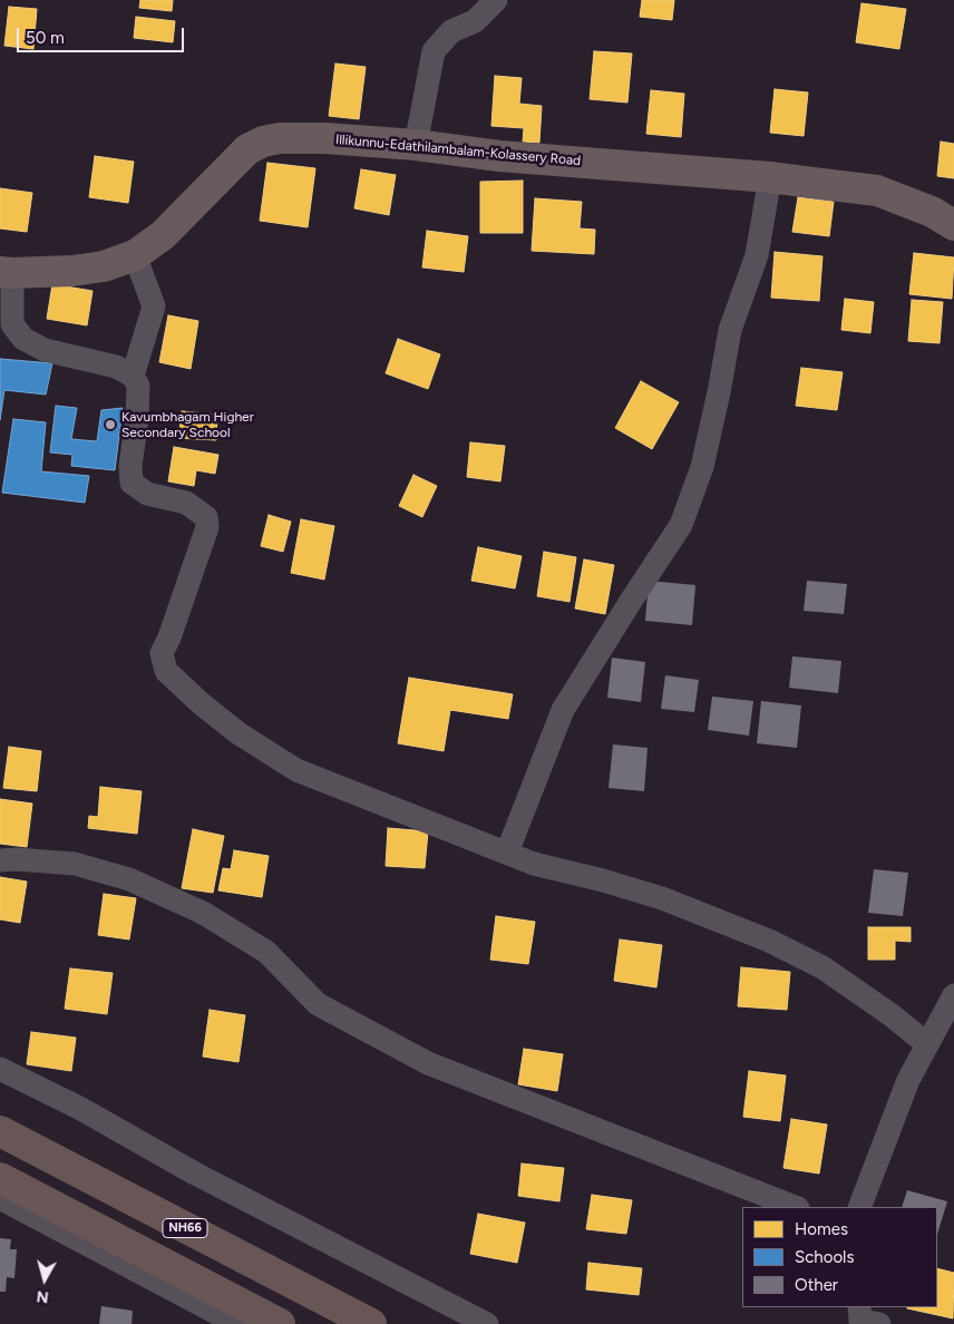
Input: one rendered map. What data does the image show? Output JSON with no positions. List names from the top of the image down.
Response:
{
  "streets": {
    "highway": ["NH66"],
    "main road": ["Illikunnu-Edathilambalam-Kolassery Road"]
  },
  "places": ["Kavumbhagam Higher Secondary School"],
  "legend": ["Homes", "Schools", "Other"],
  "scale_bar": "50 m",
  "north": "bottom"
}
